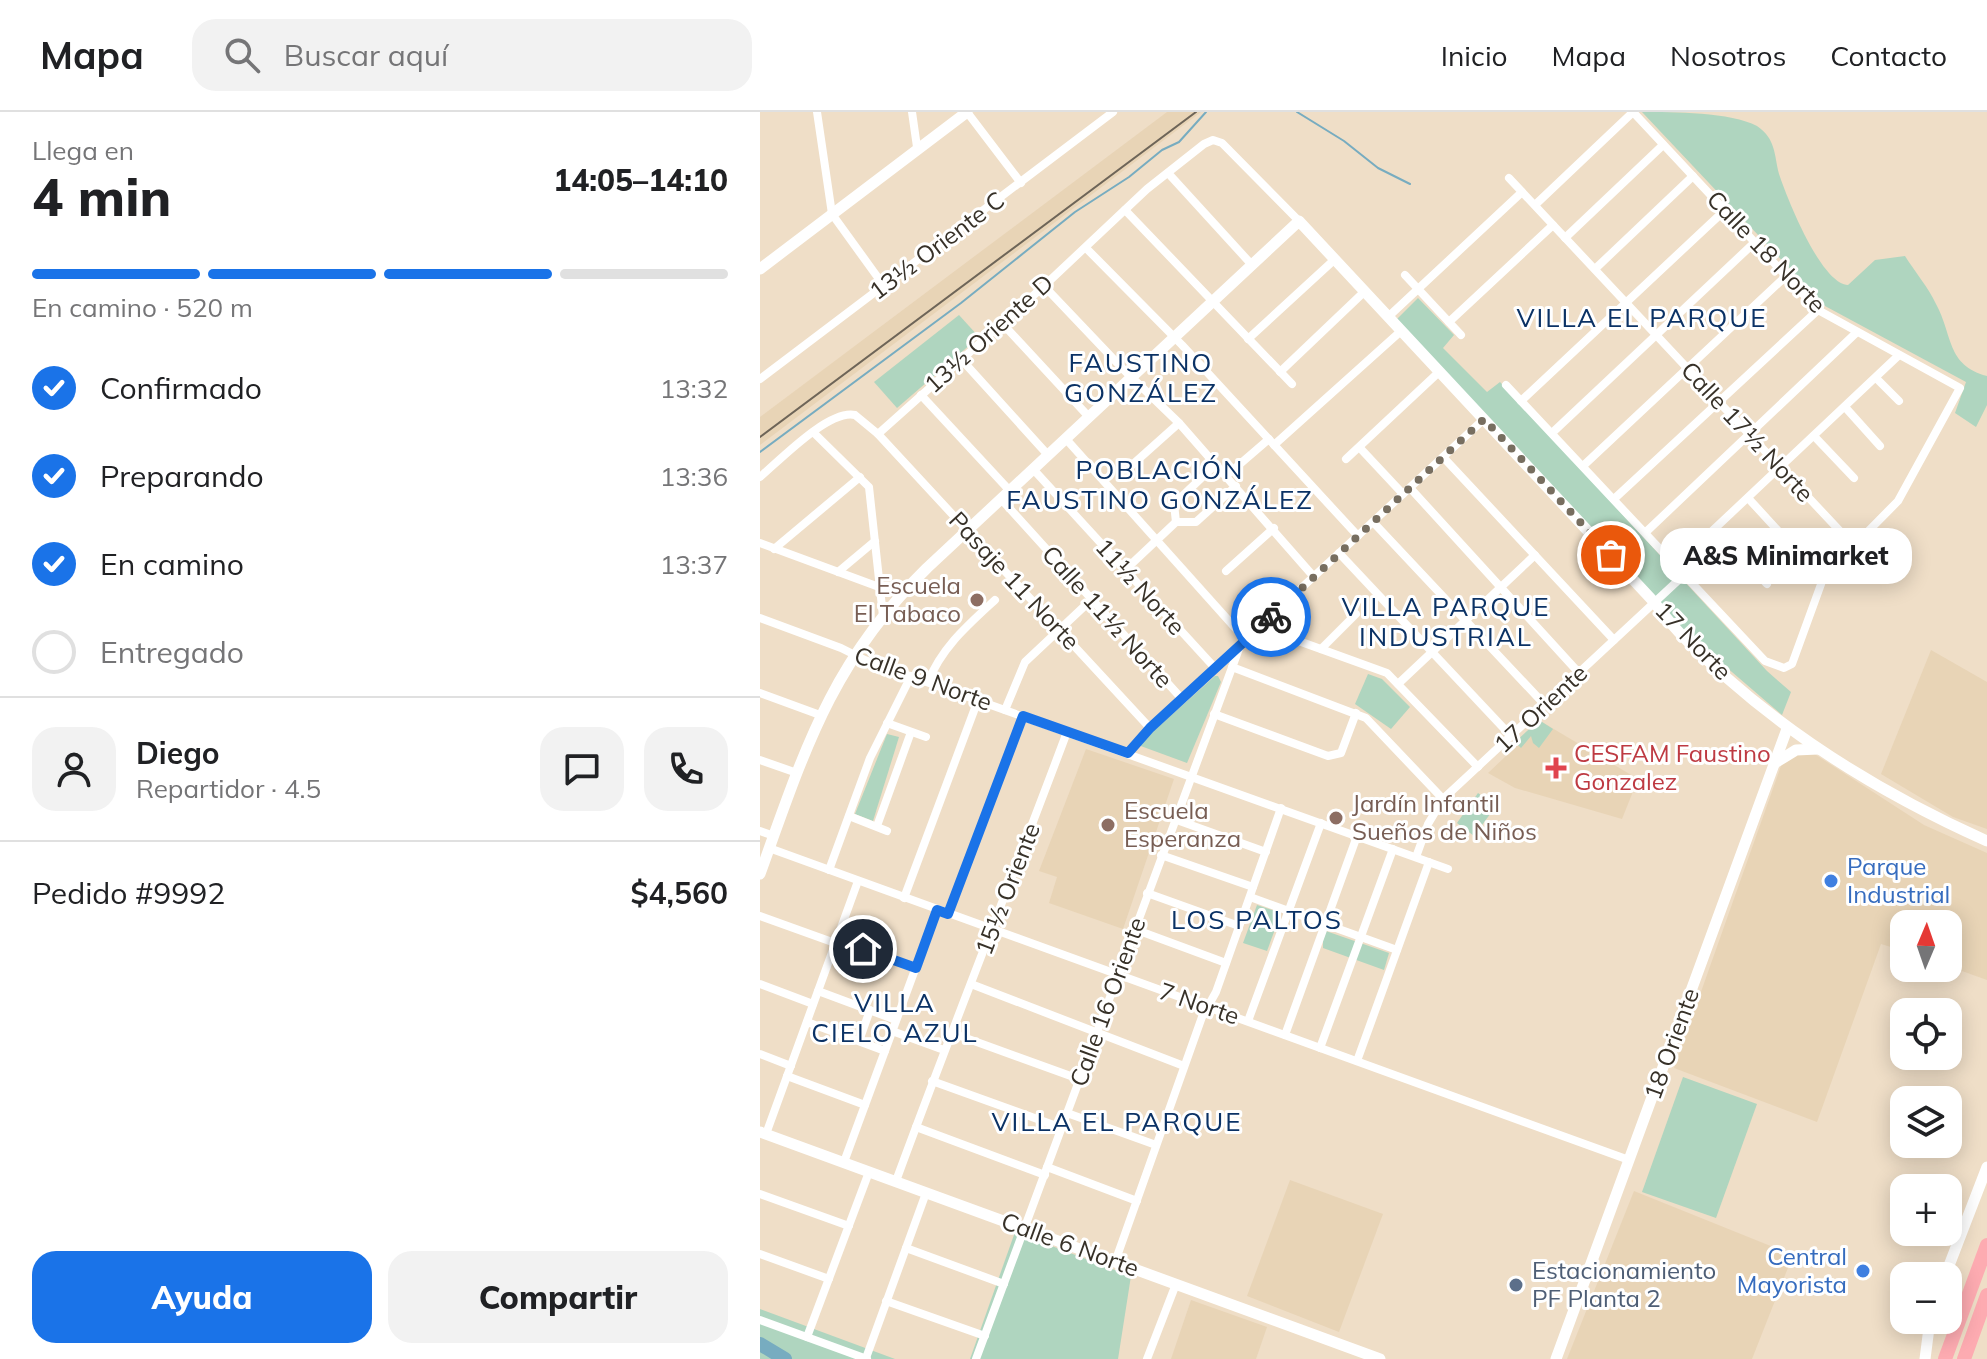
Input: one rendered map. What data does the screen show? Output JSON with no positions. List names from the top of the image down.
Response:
{
  "streets": {
    "street": [
      "13½ Oriente C",
      "Calle 18 Norte",
      "13½ Oriente D",
      "Calle 17½ Norte",
      "Pasaje 11 Norte",
      "11½ Norte",
      "Calle 11½ Norte",
      "17 Norte",
      "Calle 9 Norte",
      "17 Oriente",
      "15½ Oriente",
      "Calle 16 Oriente",
      "7 Norte",
      "18 Oriente",
      "Calle 6 Norte"
    ]
  },
  "crossings": [
    ["Calle 18 Norte", "Calle 17½ Norte"],
    ["13½ Oriente D", "Pasaje 11 Norte"],
    ["13½ Oriente D", "Calle 11½ Norte"],
    ["13½ Oriente D", "17 Norte"],
    ["Pasaje 11 Norte", "Calle 16 Oriente"],
    ["11½ Norte", "Calle 16 Oriente"],
    ["Calle 11½ Norte", "Calle 16 Oriente"],
    ["17 Norte", "17 Oriente"],
    ["17 Norte", "Calle 16 Oriente"],
    ["17 Norte", "18 Oriente"],
    ["Calle 9 Norte", "17 Oriente"],
    ["Calle 9 Norte", "15½ Oriente"],
    ["Calle 9 Norte", "Calle 16 Oriente"],
    ["15½ Oriente", "7 Norte"],
    ["15½ Oriente", "Calle 6 Norte"],
    ["Calle 16 Oriente", "7 Norte"],
    ["Calle 16 Oriente", "Calle 6 Norte"],
    ["7 Norte", "18 Oriente"]
  ],
  "districts": [
    "VILLA EL PARQUE",
    "FAUSTINO GONZÁLEZ",
    "POBLACIÓN FAUSTINO GONZÁLEZ",
    "VILLA PARQUE INDUSTRIAL",
    "LOS PALTOS",
    "VILLA CIELO AZUL",
    "VILLA EL PARQUE"
  ],
  "places": {
    "other": [
      "A&S Minimarket",
      "Escuela El Tabaco",
      "Jardín Infantil Sueños de Niños",
      "Escuela Esperanza",
      "Parque Industrial",
      "Central Mayorista",
      "Estacionamiento PF Planta 2"
    ],
    "health": ["CESFAM Faustino Gonzalez"]
  },
  "north": "top",
  "page": {
    "header": "Mapa",
    "search": "Buscar aquí",
    "nav": [
      "Inicio",
      "Mapa",
      "Nosotros",
      "Contacto"
    ],
    "heading": ["4 min", "Llega en", "14:05–14:10"],
    "panel": [
      "Diego",
      "Repartidor · 4.5",
      "Pedido #9992",
      "$4,560"
    ],
    "bar": "En camino · 520 m",
    "list": [
      ["Confirmado", "13:32"],
      ["Preparando", "13:36"],
      ["En camino", "13:37"],
      "Entregado"
    ],
    "bubble": "A&S Minimarket",
    "map_buttons": ["+", "−"],
    "buttons": ["Ayuda", "Compartir"]
  }
}
